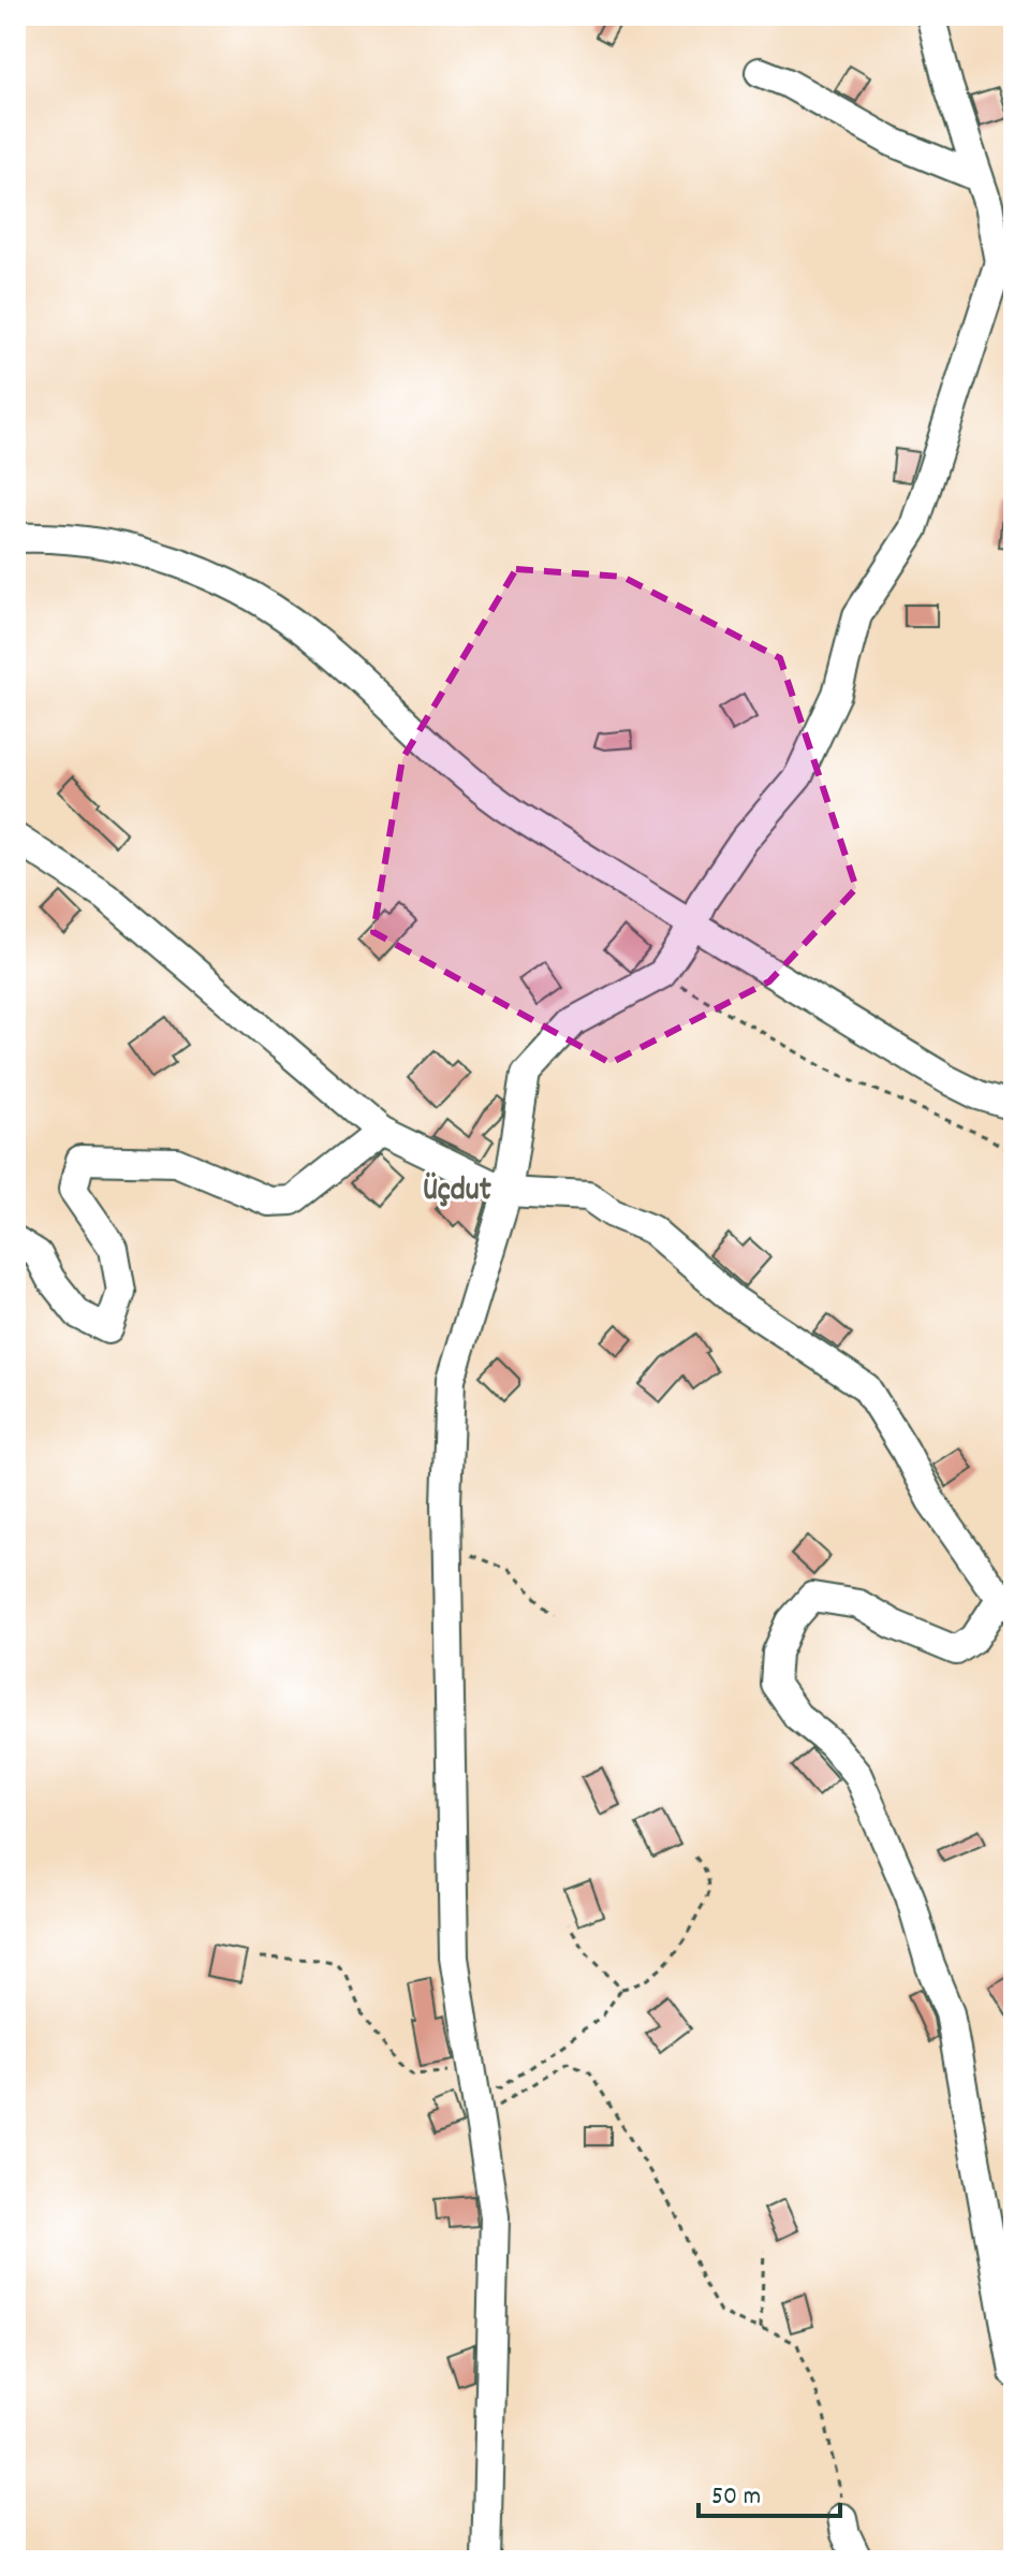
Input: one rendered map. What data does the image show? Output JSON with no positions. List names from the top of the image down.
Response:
{
  "districts": ["Üçdut"],
  "scale_bar": "50 m"
}
